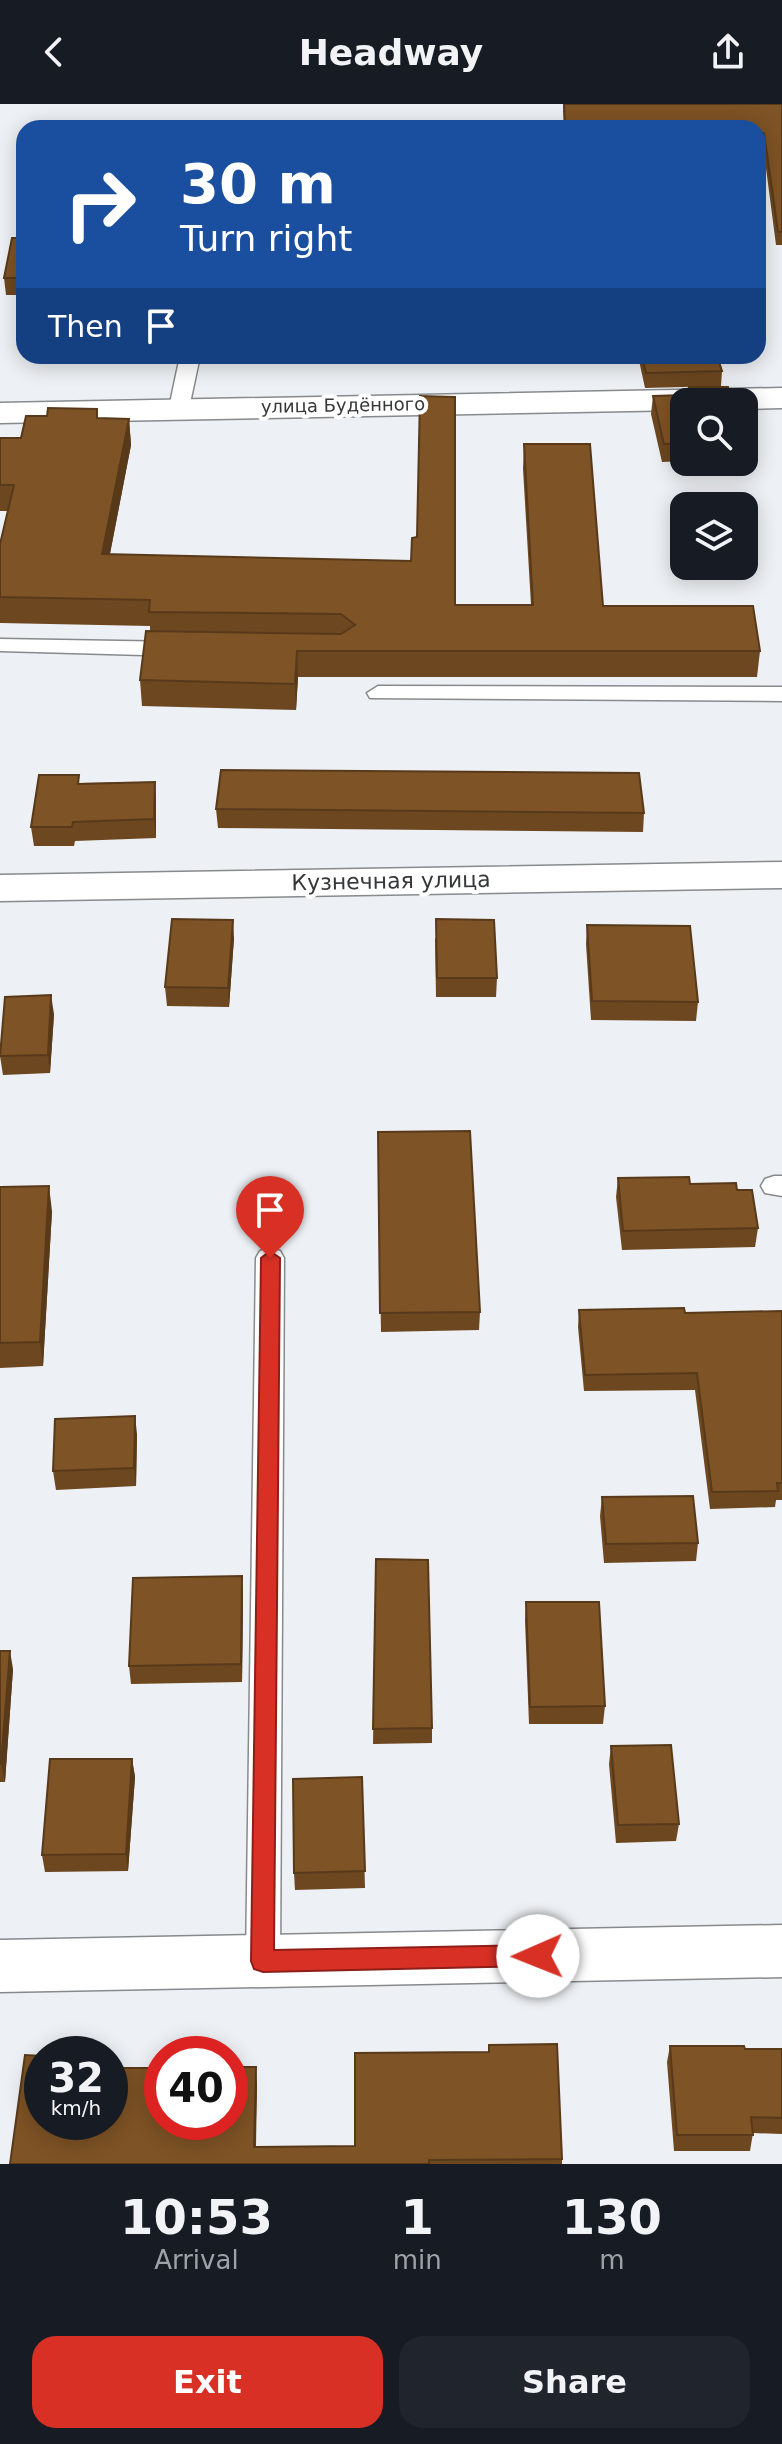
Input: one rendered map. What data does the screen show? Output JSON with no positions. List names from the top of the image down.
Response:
{
  "streets": {
    "street": ["улица Будённого", "Кузнечная улица"]
  },
  "page": {
    "header": "Headway",
    "turn": ["30 m", "Turn right"],
    "then": "Then",
    "speed": "32 km/h",
    "limit": "40",
    "eta": [
      "10:53",
      "Arrival",
      "1",
      "min",
      "130",
      "m"
    ],
    "buttons": ["Exit", "Share"]
  }
}
